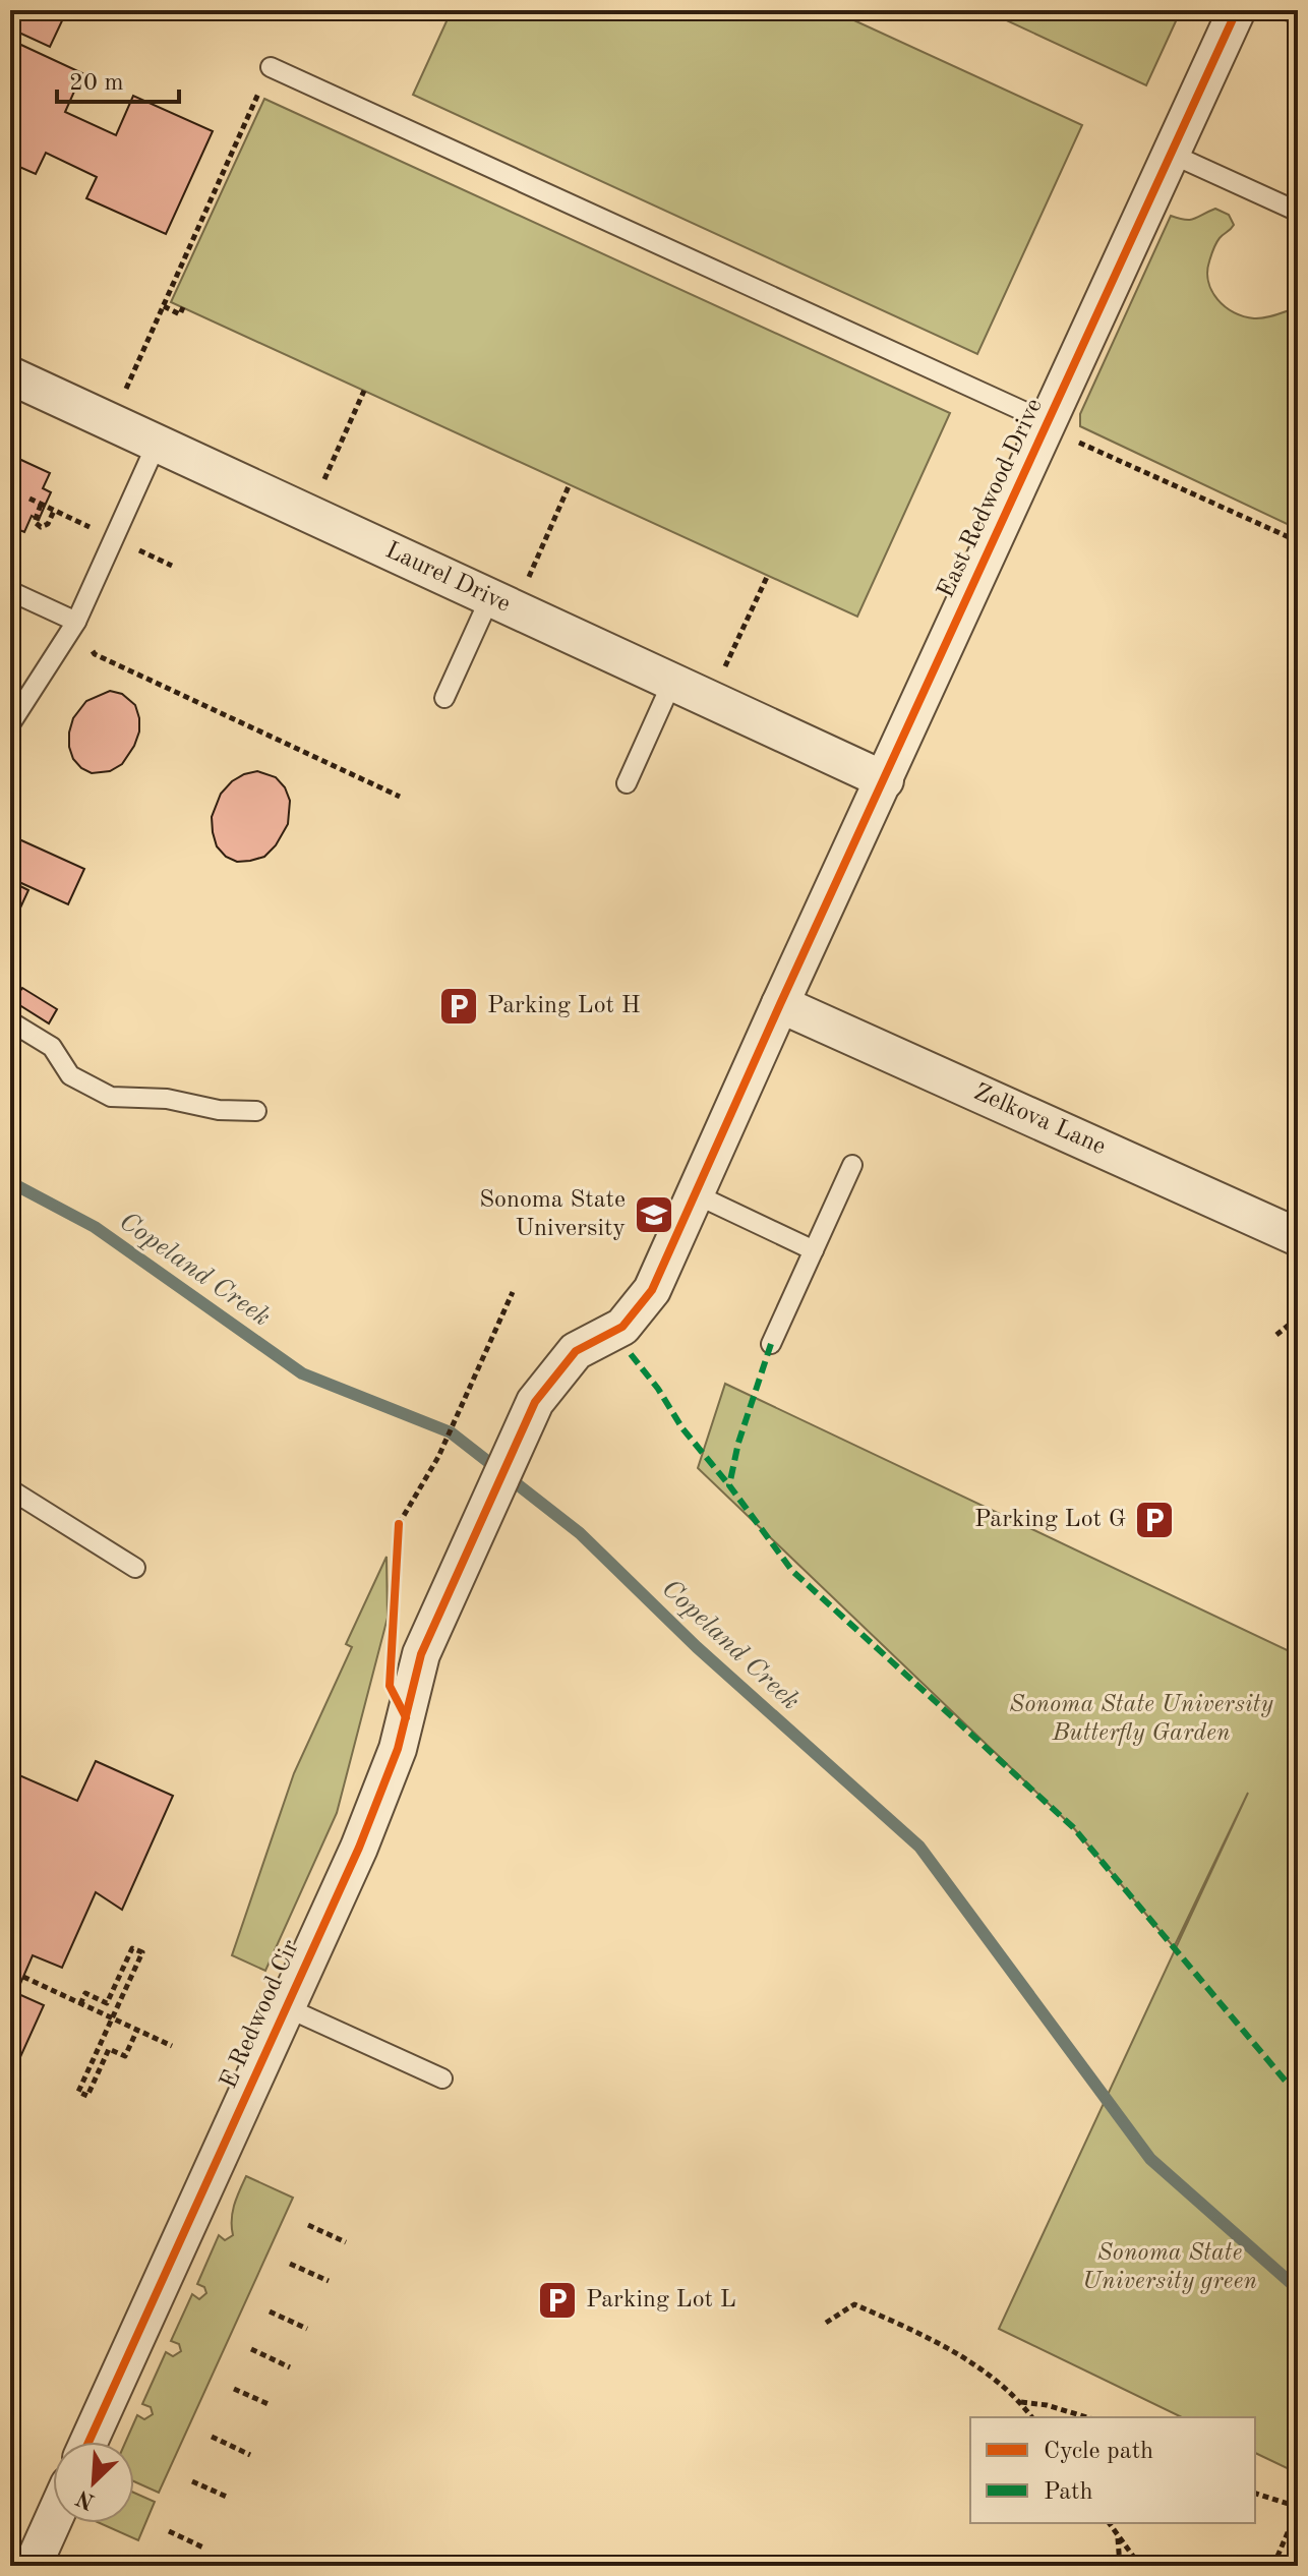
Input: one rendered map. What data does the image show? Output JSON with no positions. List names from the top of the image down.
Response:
{
  "streets": {
    "street": [
      "East Redwood Drive",
      "Laurel Drive",
      "Zelkova Lane",
      "E Redwood Cir"
    ]
  },
  "crossings": [
    ["East Redwood Drive", "Laurel Drive"],
    ["East Redwood Drive", "Zelkova Lane"],
    ["East Redwood Drive", "E Redwood Cir"]
  ],
  "water": ["Copeland Creek"],
  "parks": ["Sonoma State University Butterfly Garden", "Sonoma State University green"],
  "places": {
    "parking": ["Parking Lot H", "Parking Lot G", "Parking Lot L"],
    "school or university": ["Sonoma State University"]
  },
  "legend": ["Cycle path", "Path"],
  "scale_bar": "20 m",
  "north": "bottom left"
}
